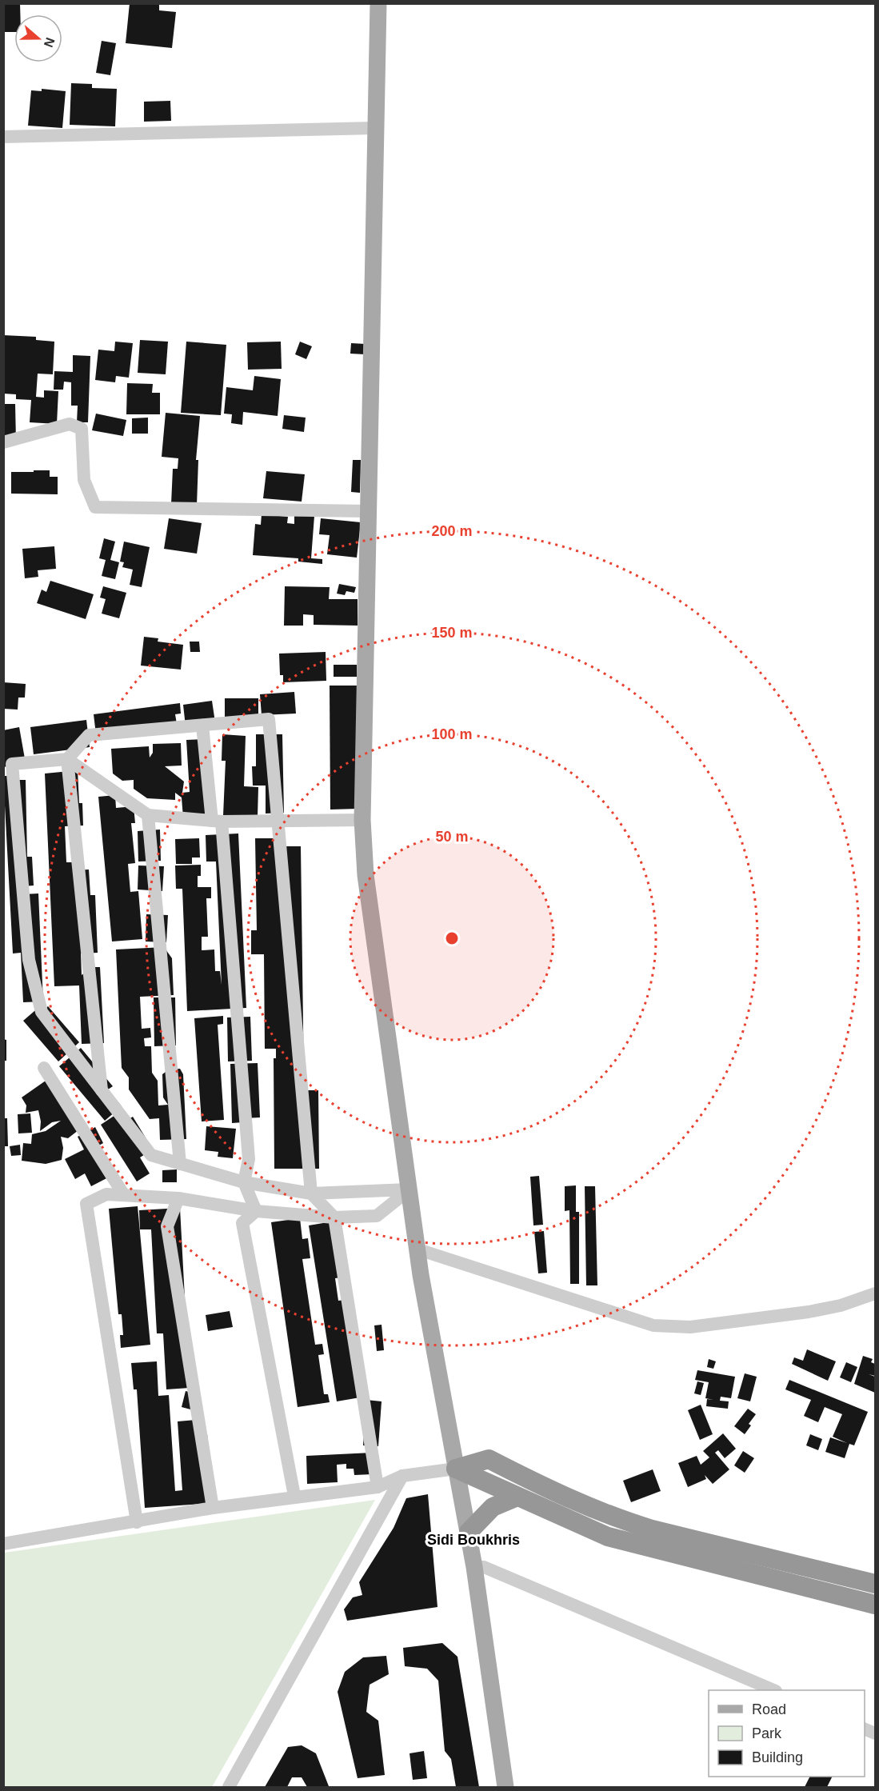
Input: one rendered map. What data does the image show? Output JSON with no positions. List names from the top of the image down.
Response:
{
  "districts": ["Sidi Boukhris"],
  "legend": ["Road", "Park", "Building"],
  "north": "right",
  "rings": [
    "200 m",
    "150 m",
    "100 m",
    "50 m"
  ]
}
